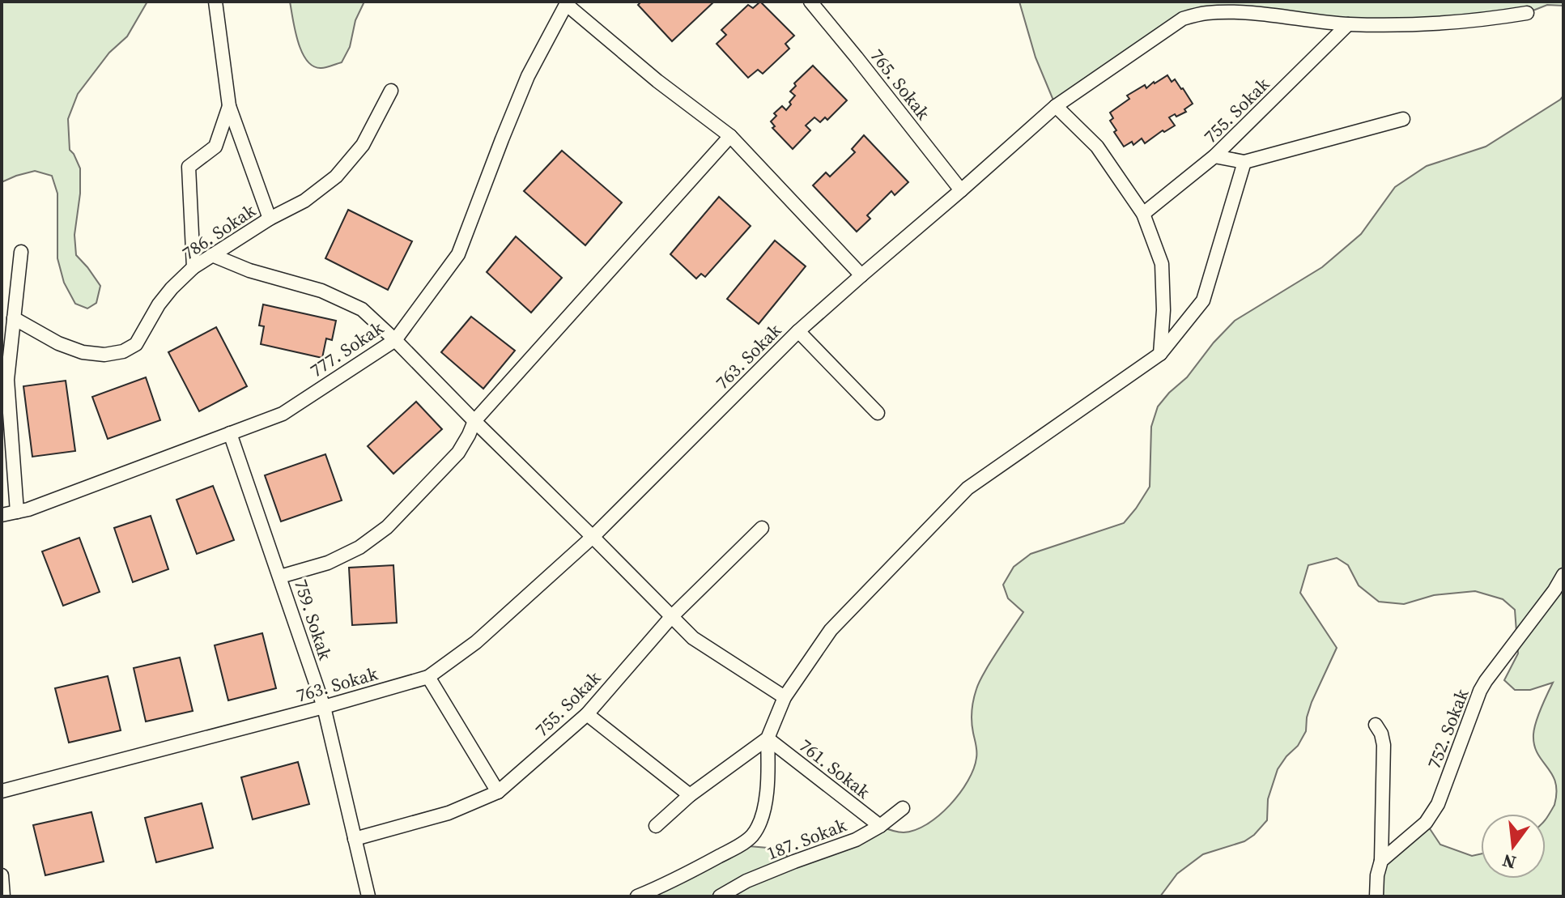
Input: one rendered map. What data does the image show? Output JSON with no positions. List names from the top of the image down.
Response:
{
  "streets": {
    "street": [
      "765. Sokak",
      "755. Sokak",
      "786. Sokak",
      "777. Sokak",
      "763. Sokak",
      "759. Sokak",
      "752. Sokak",
      "761. Sokak",
      "187. Sokak"
    ]
  },
  "crossings": [
    ["765. Sokak", "763. Sokak"],
    ["755. Sokak", "763. Sokak"],
    ["755. Sokak", "759. Sokak"],
    ["777. Sokak", "759. Sokak"],
    ["763. Sokak", "759. Sokak"],
    ["761. Sokak", "187. Sokak"]
  ],
  "north": "bottom"
}
